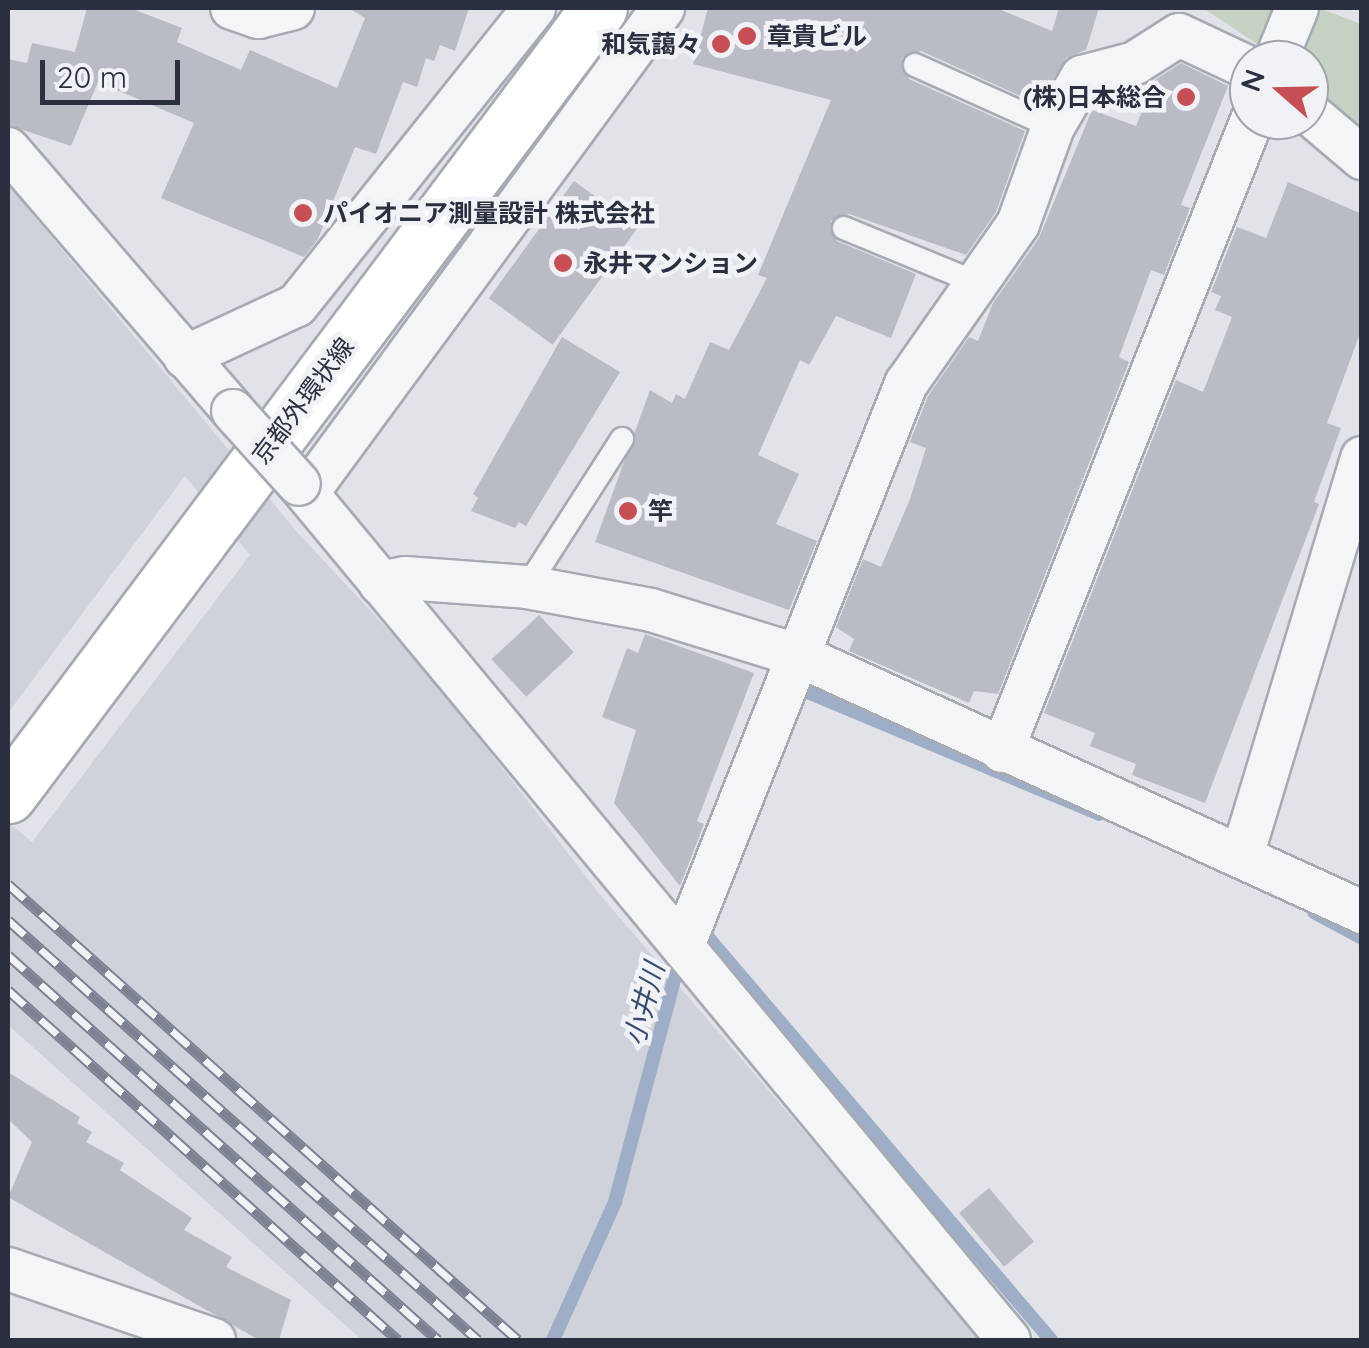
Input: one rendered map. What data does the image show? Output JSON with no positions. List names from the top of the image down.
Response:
{
  "streets": {
    "main road": ["京都外環状線"]
  },
  "water": ["小井川"],
  "places": [
    "章貴ビル",
    "和気藹々",
    "(株)日本総合",
    "パイオニア測量設計 株式会社",
    "永井マンション",
    "竿"
  ],
  "scale_bar": "20 m",
  "north": "left"
}
